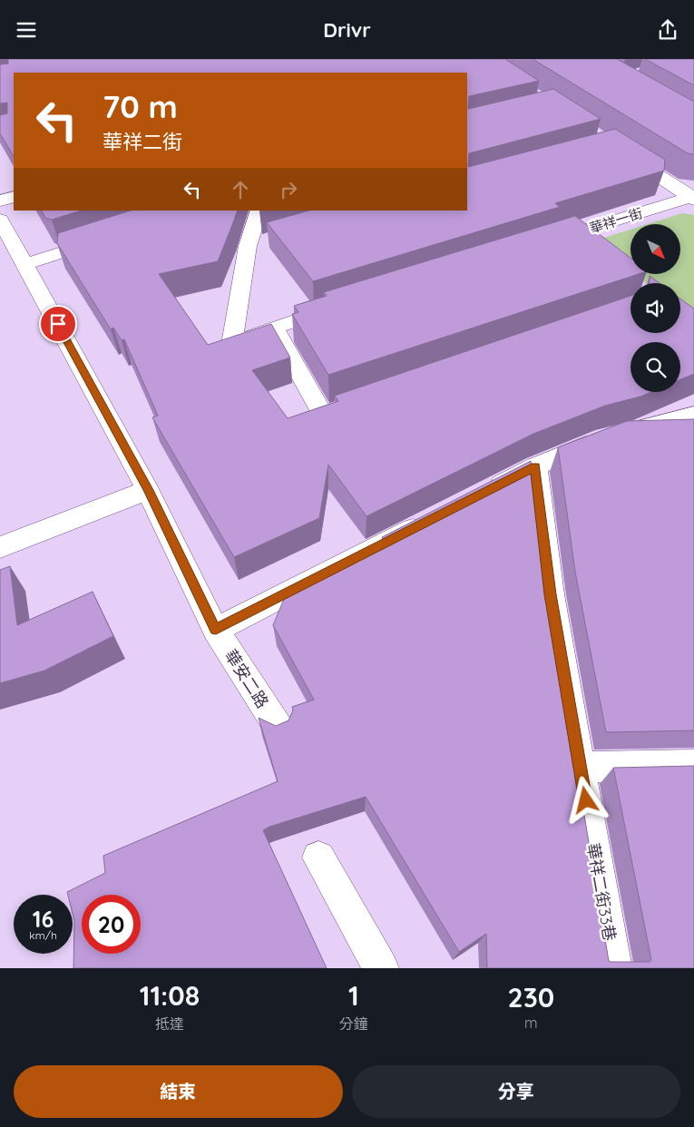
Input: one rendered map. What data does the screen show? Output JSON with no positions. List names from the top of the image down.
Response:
{
  "streets": {
    "street": ["華祥一街", "華安二路", "華祥二街33巷"]
  },
  "north": "bottom right",
  "page": {
    "header": "Drivr",
    "turn": ["70 m", "華祥二街"],
    "speed": "16 km/h",
    "limit": "20",
    "eta": [
      "11:08",
      "抵達",
      "1",
      "分鐘",
      "230",
      "m"
    ],
    "buttons": ["結束", "分享"]
  }
}
